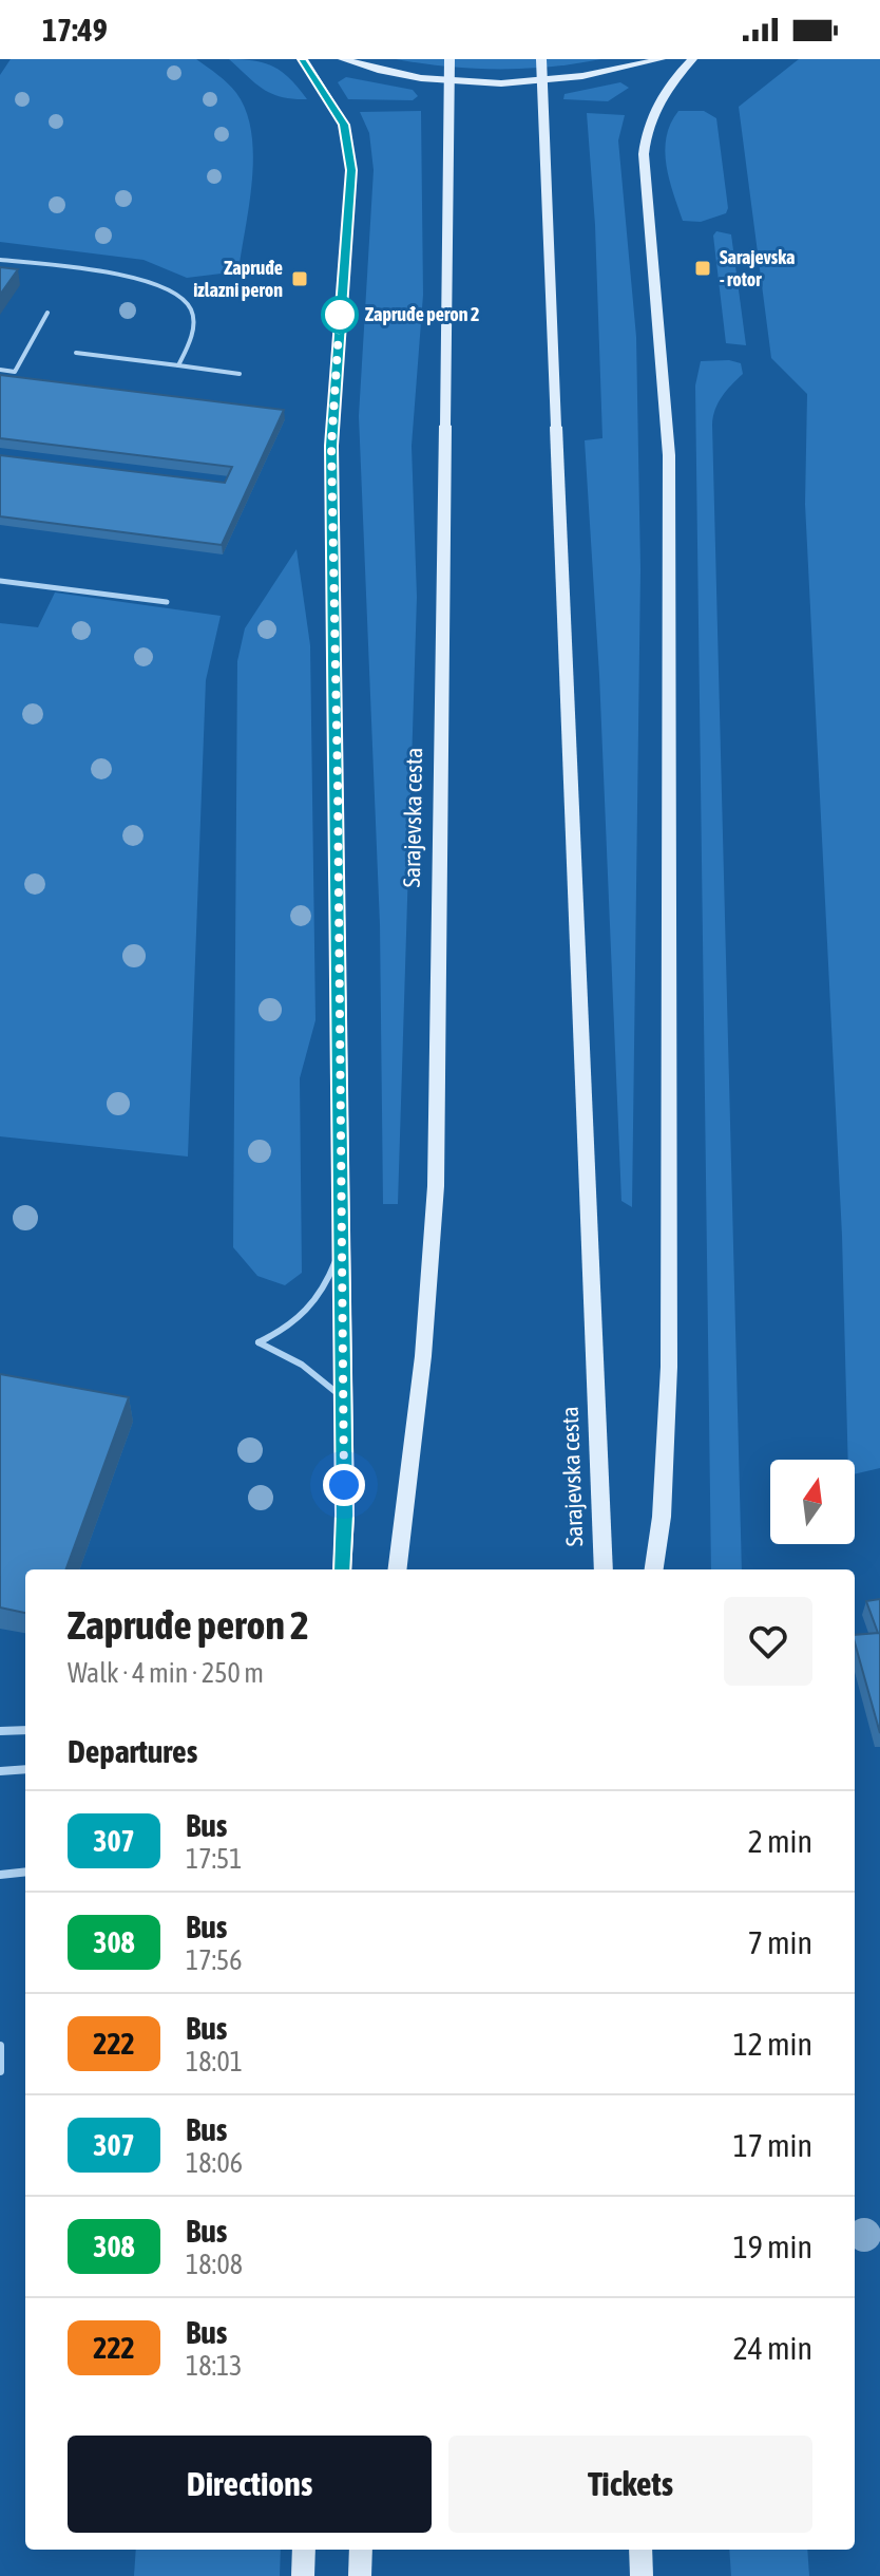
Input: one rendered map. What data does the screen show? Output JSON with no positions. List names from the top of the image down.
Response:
{
  "streets": {
    "main road": ["Sarajevska cesta"]
  },
  "places": {
    "transit": ["Sarajevska - rotor", "Zapruđe izlazni peron"],
    "other": ["Zapruđe peron 2"]
  },
  "lines": ["bus line 307"],
  "north": "top",
  "page": {
    "status": "17:49",
    "heading": [
      ["Zapruđe peron 2", "Walk · 4 min · 250 m"],
      "Departures"
    ],
    "list": [
      {
        "mark": "307",
        "name": "Bus",
        "note": "17:51",
        "value": "2 min"
      },
      {
        "mark": "308",
        "name": "Bus",
        "note": "17:56",
        "value": "7 min"
      },
      {
        "mark": "222",
        "name": "Bus",
        "note": "18:01",
        "value": "12 min"
      },
      {
        "mark": "307",
        "name": "Bus",
        "note": "18:06",
        "value": "17 min"
      },
      {
        "mark": "308",
        "name": "Bus",
        "note": "18:08",
        "value": "19 min"
      },
      {
        "mark": "222",
        "name": "Bus",
        "note": "18:13",
        "value": "24 min"
      }
    ],
    "buttons": ["Directions", "Tickets"]
  }
}
